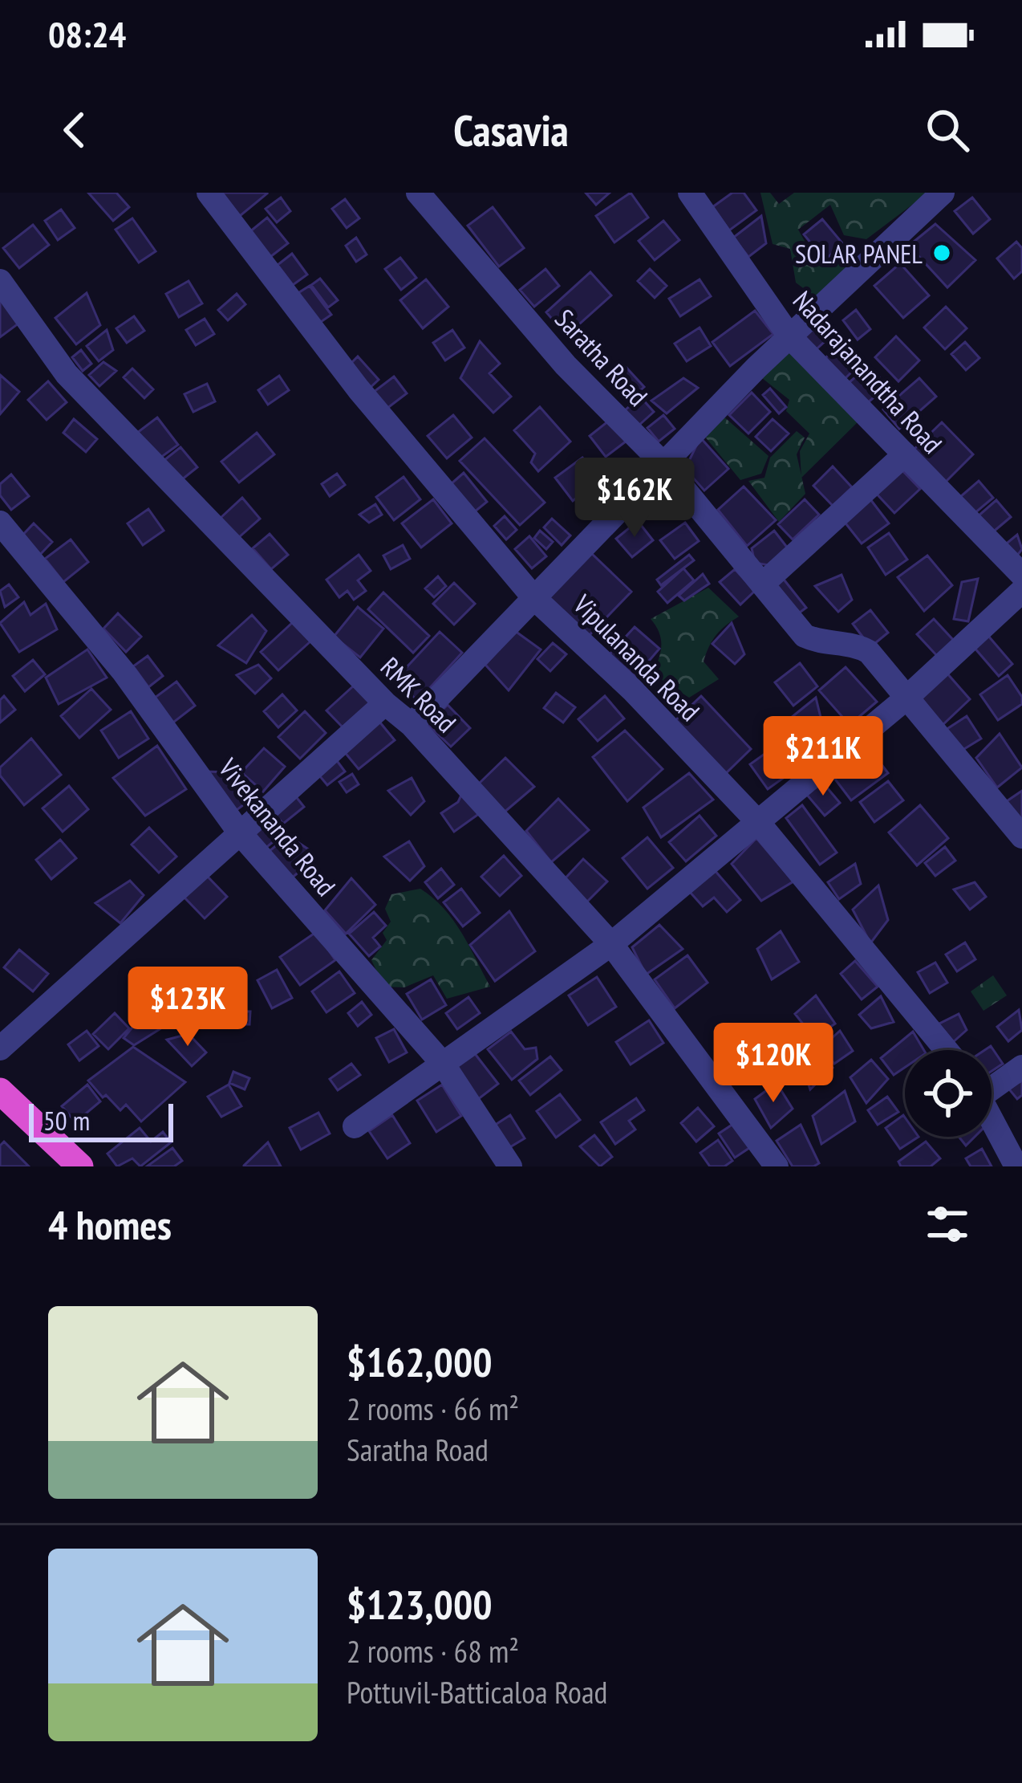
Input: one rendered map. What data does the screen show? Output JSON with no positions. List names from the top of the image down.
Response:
{
  "streets": {
    "street": [
      "Saratha Road",
      "Nadarajanandtha Road",
      "Vipulananda Road",
      "RMK Road",
      "Vivekananda Road"
    ]
  },
  "places": ["SOLAR PANEL"],
  "scale_bar": "50 m",
  "page": {
    "status": "08:24",
    "header": "Casavia",
    "price": [
      "$162K",
      "$211K",
      "$123K",
      "$120K"
    ],
    "scale": "50 m",
    "heading": "4 homes",
    "list": [
      {
        "name": "$162,000",
        "note": "2 rooms · 66 m² · Saratha Road"
      },
      {
        "name": "$123,000",
        "note": "2 rooms · 68 m² · Pottuvil-Batticaloa Road"
      }
    ]
  }
}
